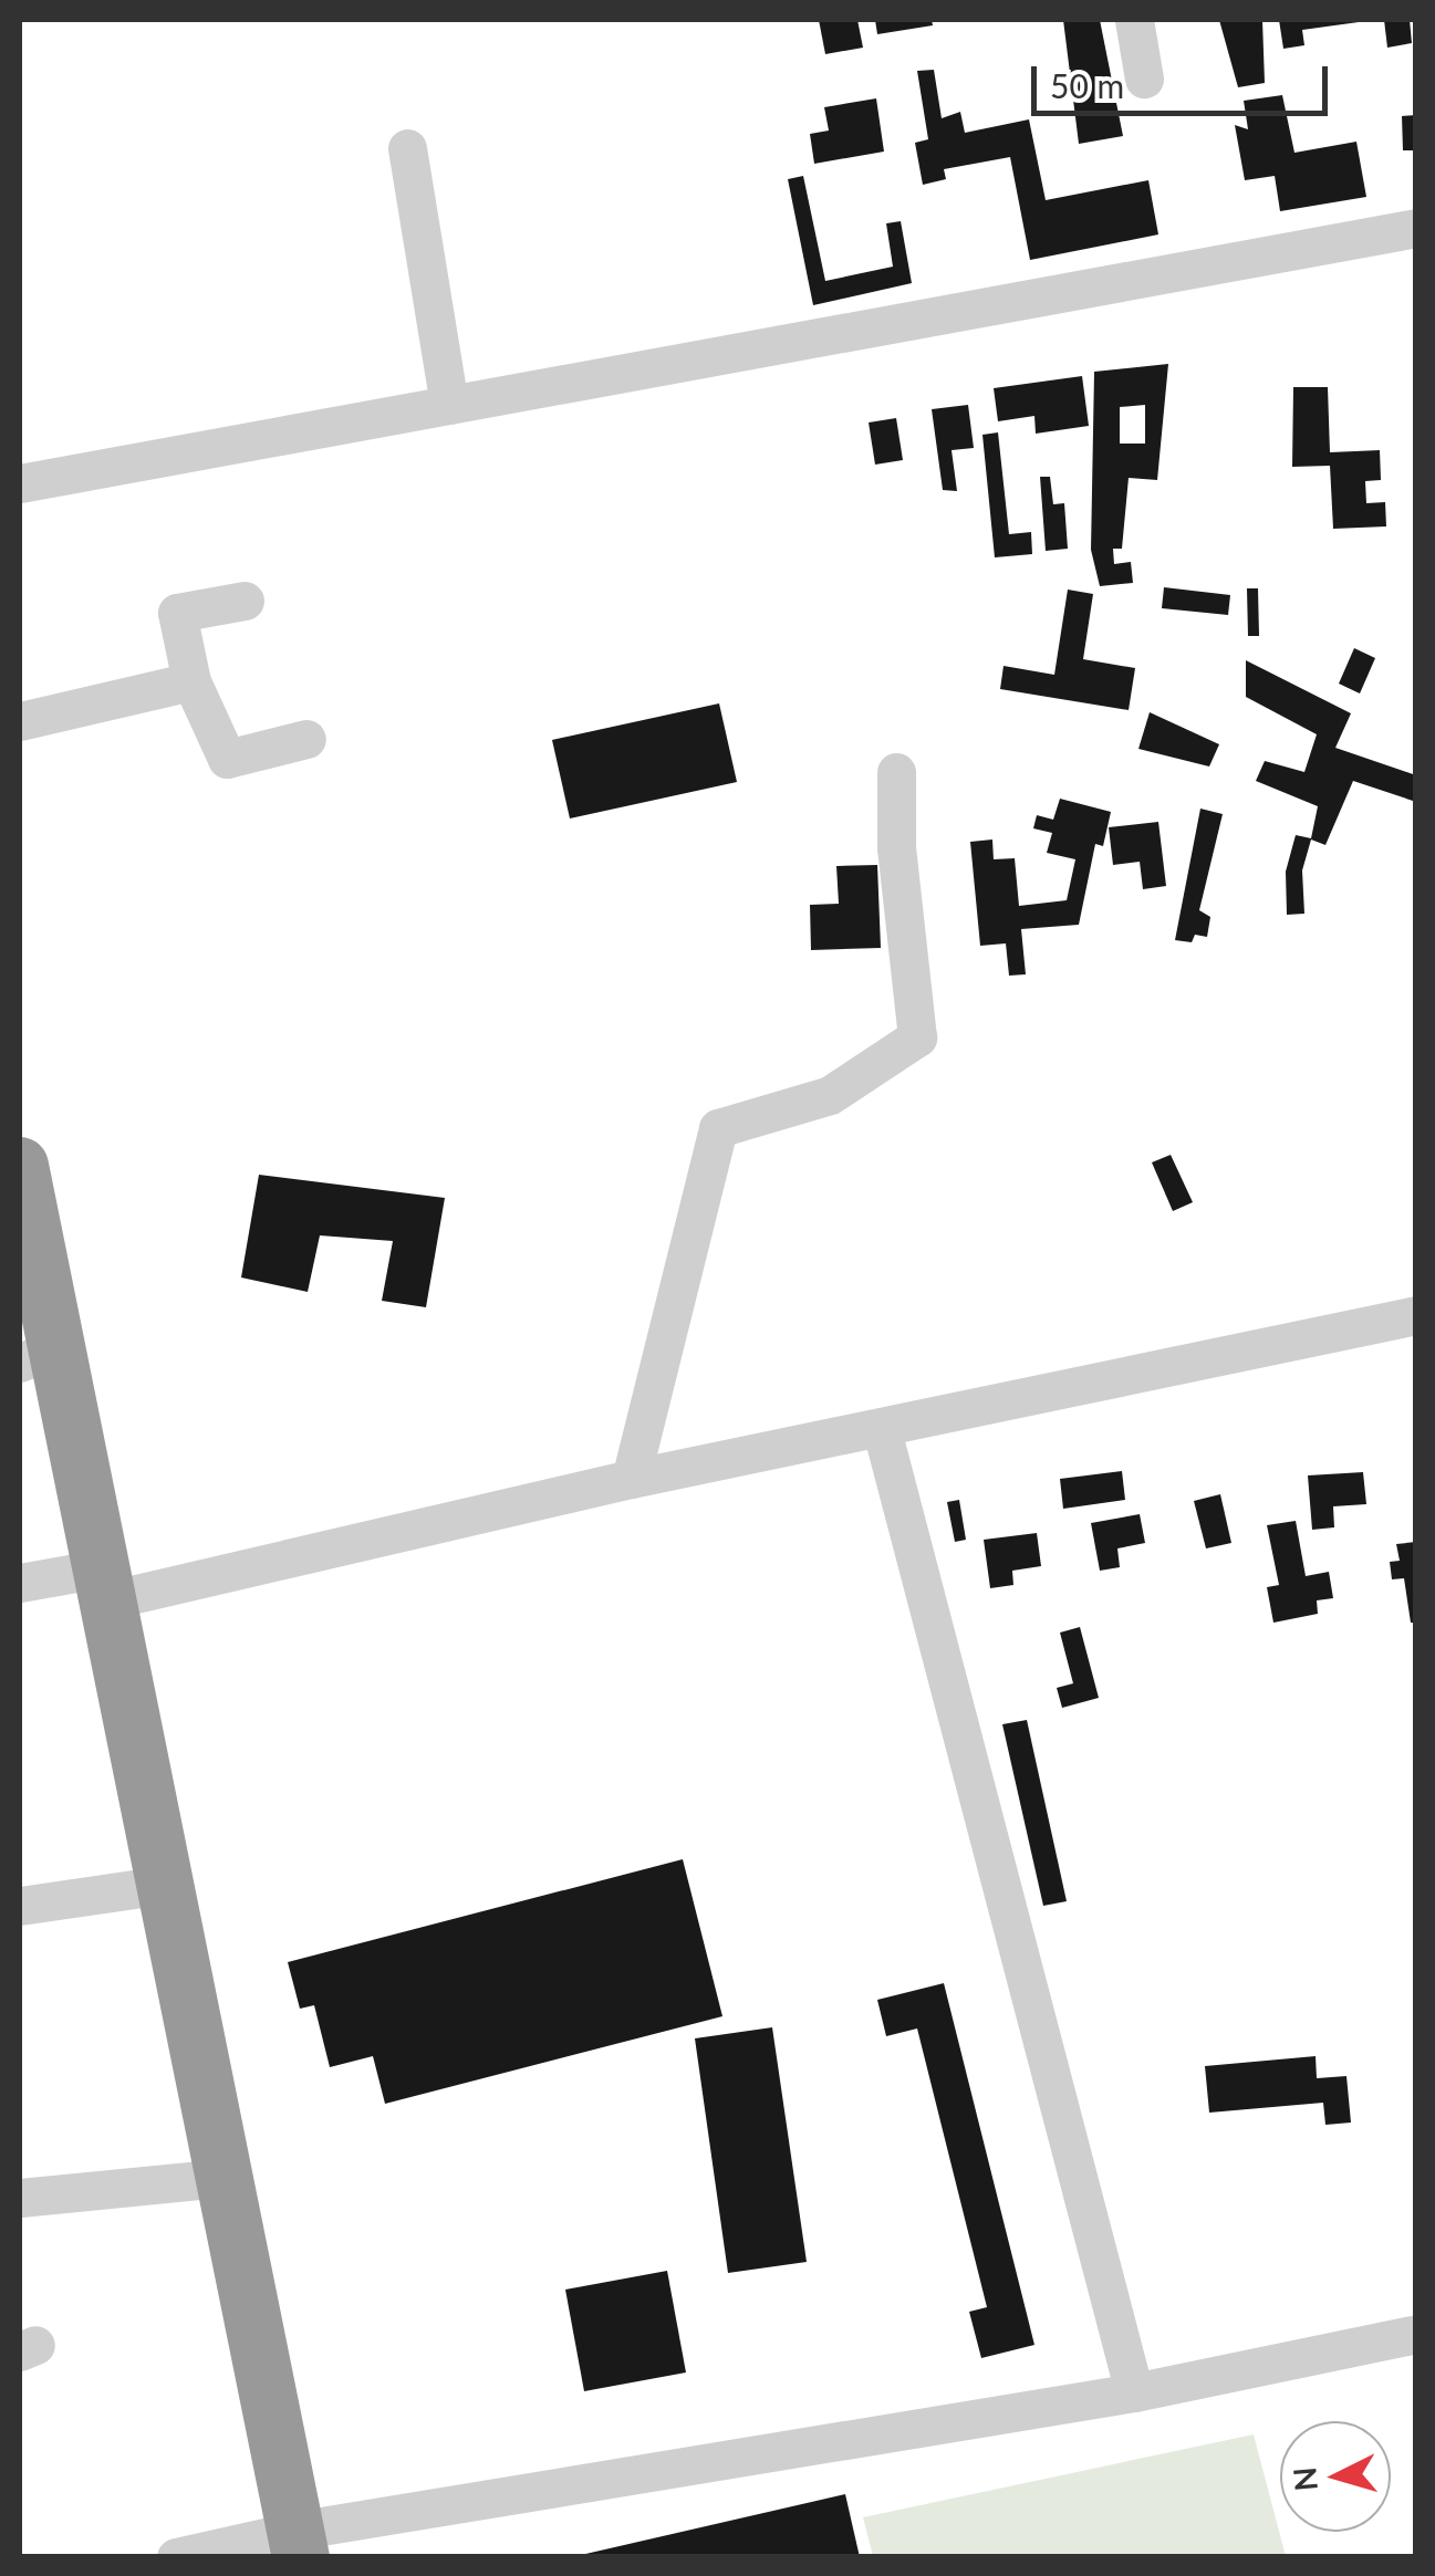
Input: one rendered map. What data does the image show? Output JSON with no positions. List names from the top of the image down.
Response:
{
  "scale_bar": "50 m",
  "north": "left"
}
